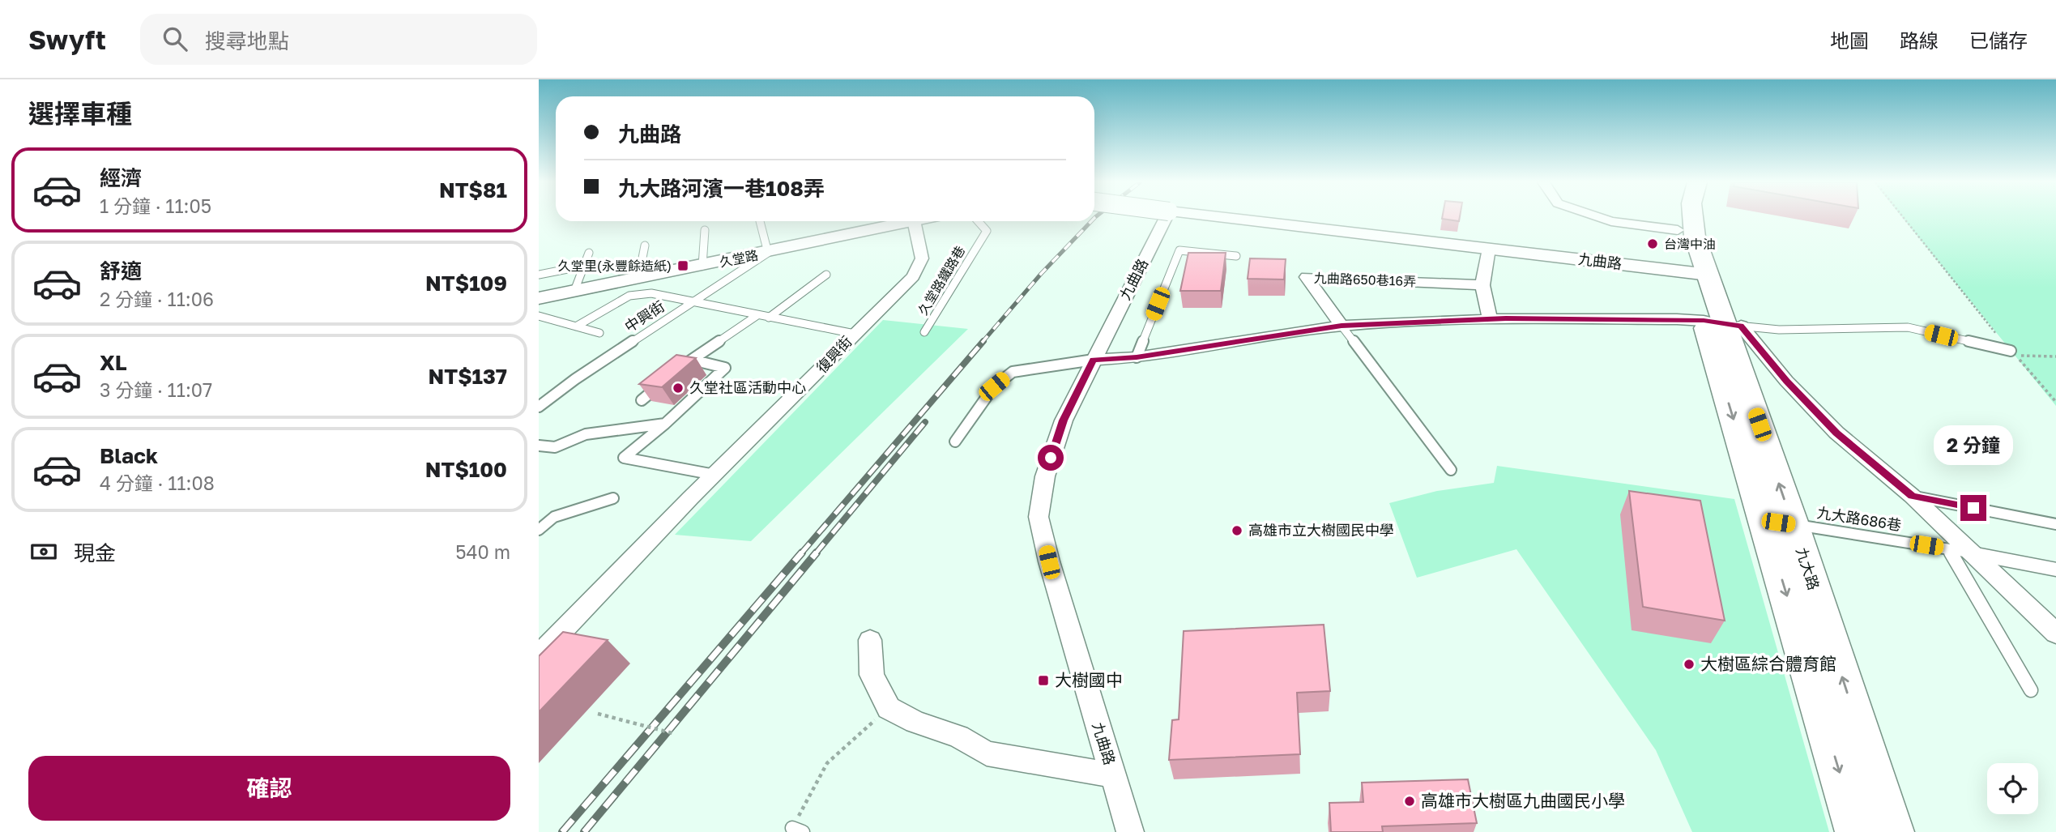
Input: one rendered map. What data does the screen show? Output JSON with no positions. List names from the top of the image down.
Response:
{
  "streets": {
    "main road": ["九大路"],
    "street": [
      "久堂路",
      "九曲路",
      "九曲路650巷16弄",
      "復興街"
    ],
    "lane": ["久堂路鐵路巷", "中興街", "九大路686巷"]
  },
  "crossings": [
    ["久堂路", "中興街"],
    ["九曲路", "九大路"],
    ["九大路686巷", "九大路"]
  ],
  "places": {
    "other": [
      "台灣中油",
      "久堂社區活動中心",
      "高雄市立大樹國民中學",
      "大樹區綜合體育館",
      "高雄市大樹區九曲國民小學"
    ],
    "transit": ["久堂里(永豐餘造紙)", "大樹國中"]
  },
  "page": {
    "header": "Swyft",
    "search": "搜尋地點",
    "nav": ["地圖", "路線", "已儲存"],
    "heading": "選擇車種",
    "banner": ["九曲路", "九大路河濱一巷108弄"],
    "list": [
      {
        "name": "經濟",
        "note": "1 分鐘 · 11:05",
        "value": "NT$81"
      },
      {
        "name": "舒適",
        "note": "2 分鐘 · 11:06",
        "value": "NT$109"
      },
      {
        "name": "XL",
        "note": "3 分鐘 · 11:07",
        "value": "NT$137"
      },
      {
        "name": "Black",
        "note": "4 分鐘 · 11:08",
        "value": "NT$100"
      }
    ],
    "bubble": "2 分鐘",
    "pay": ["現金", "540 m"],
    "buttons": "確認"
  }
}
